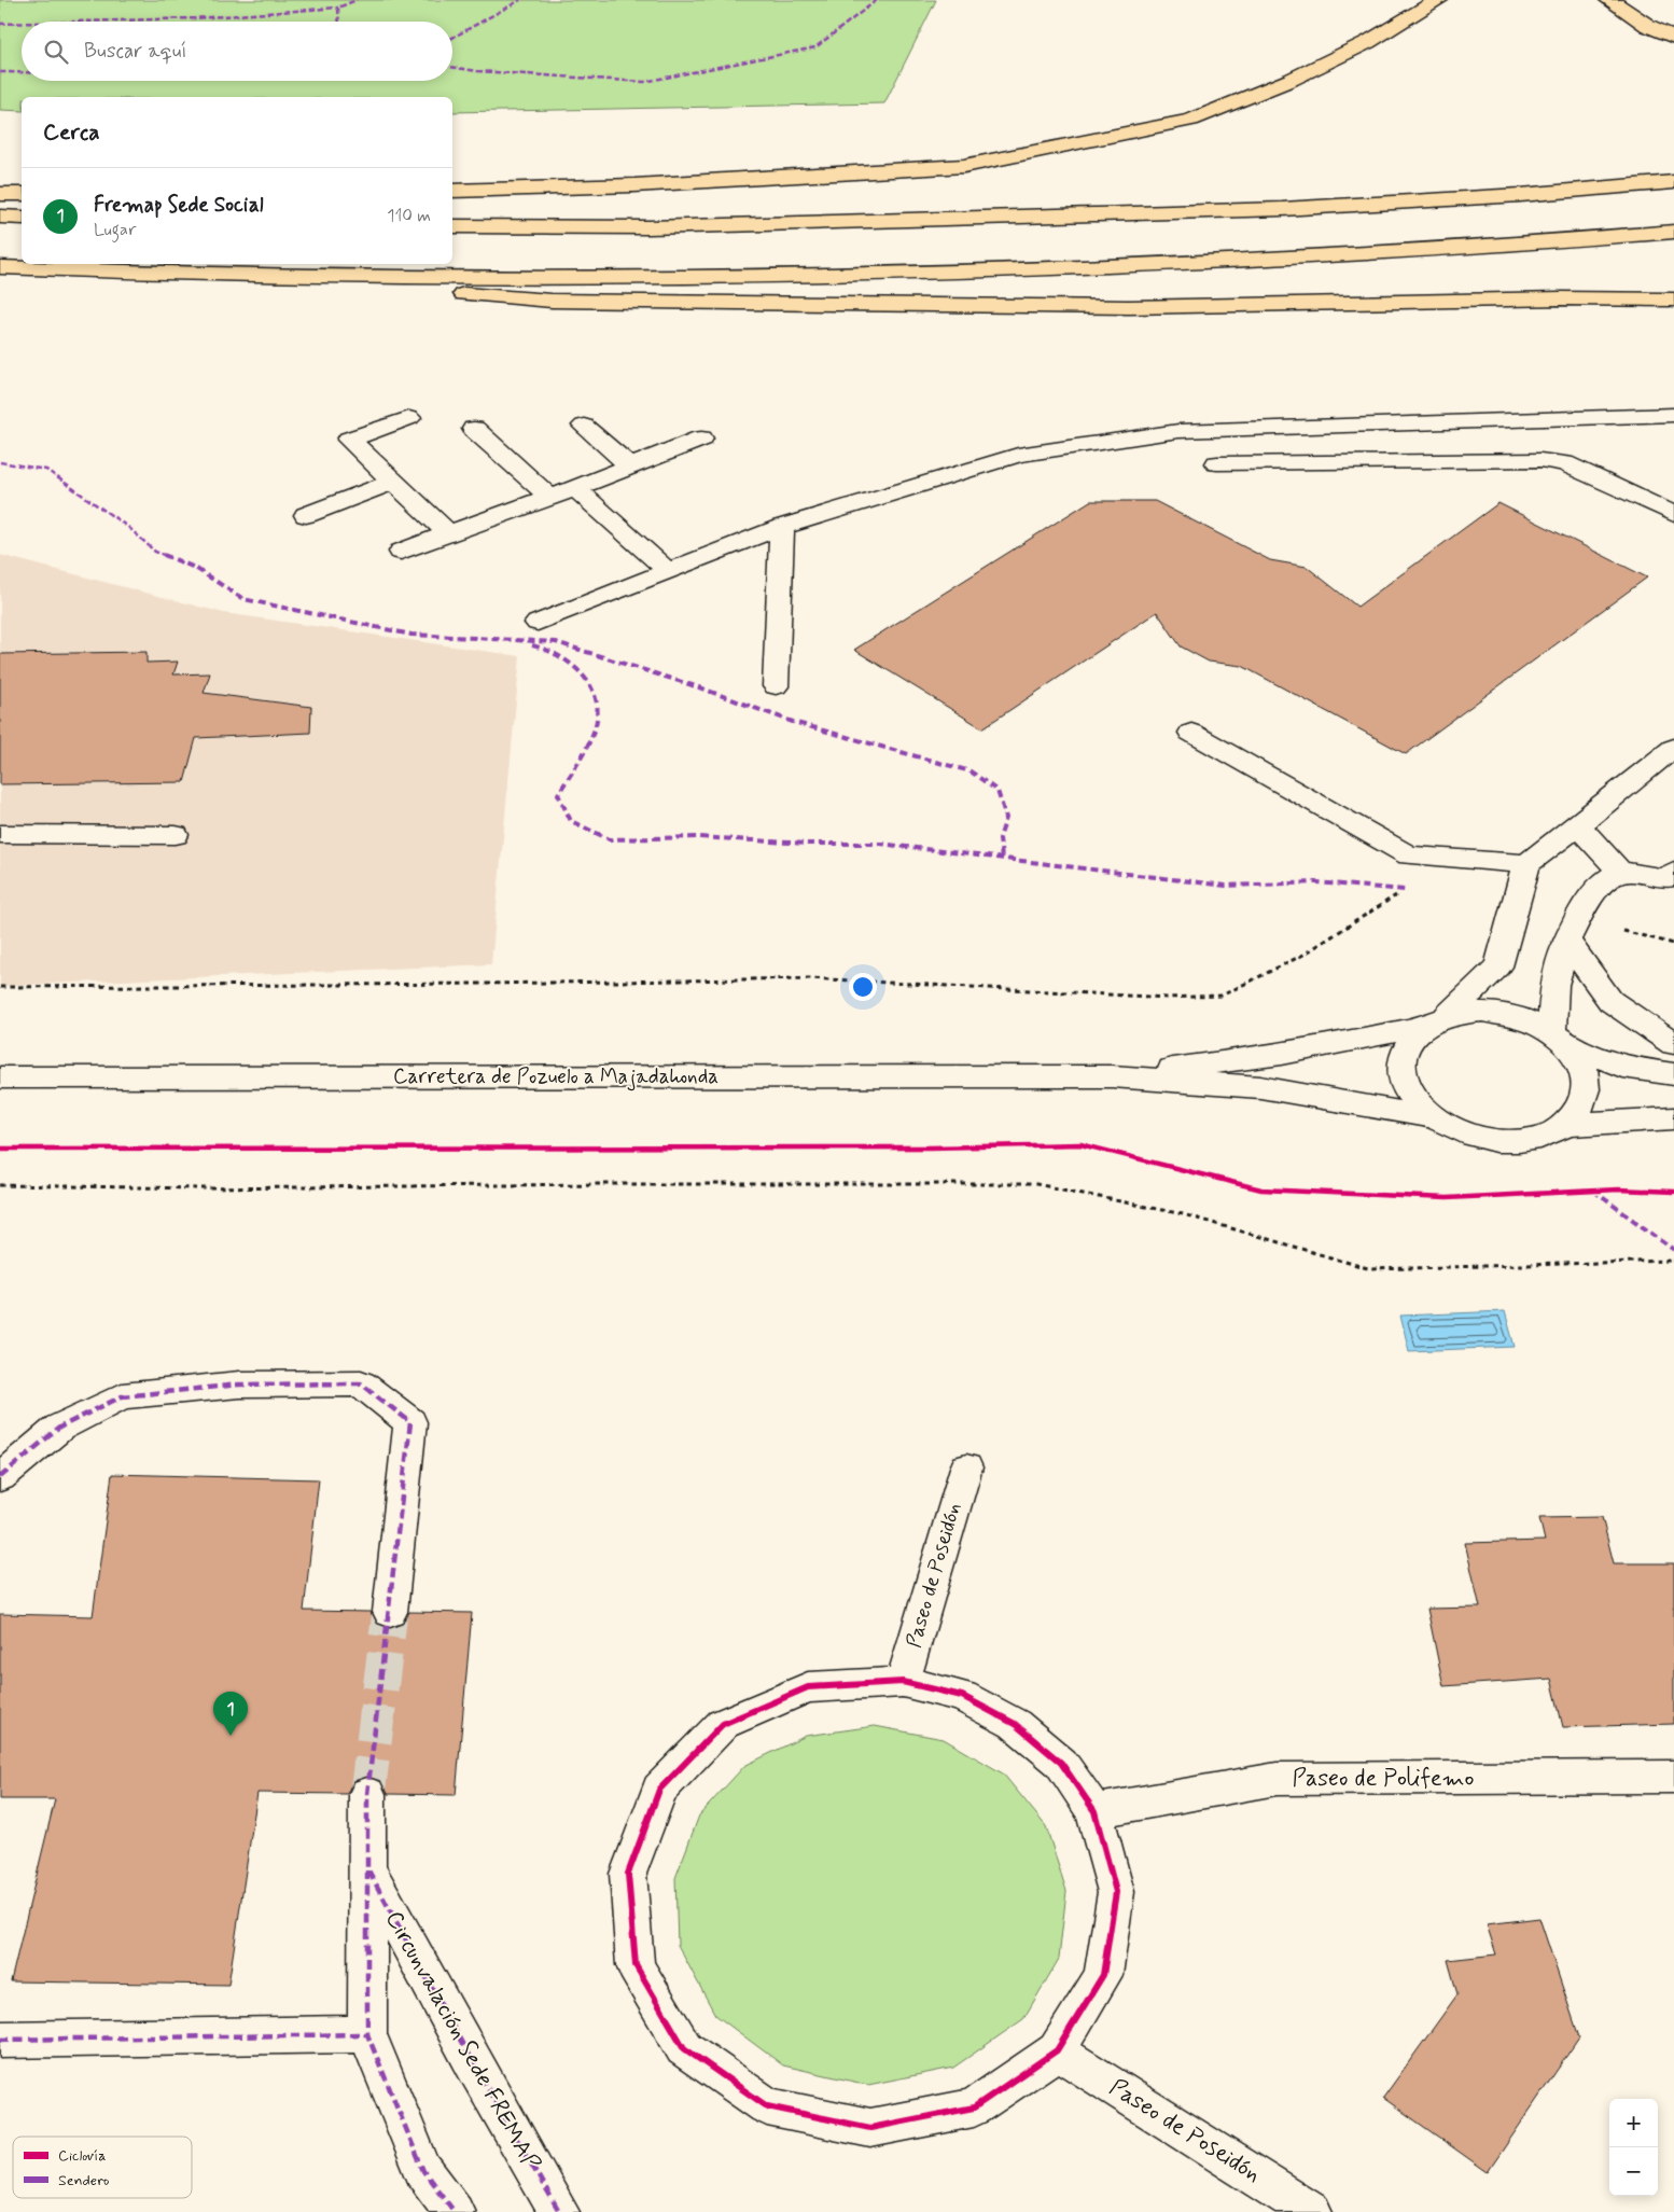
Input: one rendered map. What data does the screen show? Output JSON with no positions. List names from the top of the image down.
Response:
{
  "streets": {
    "street": [
      "Carretera de Pozuelo a Majadahonda",
      "Paseo de Poseidón",
      "Paseo de Polifemo",
      "Circunvalación Sede FREMAP"
    ]
  },
  "legend": ["Ciclovía", "Sendero"],
  "page": {
    "search": "Buscar aquí",
    "heading": "Cerca",
    "list": [
      {
        "mark": "1",
        "name": "Fremap Sede Social",
        "note": "Lugar",
        "value": "110 m"
      }
    ],
    "pins": "1",
    "map_buttons": ["+", "−"]
  }
}
